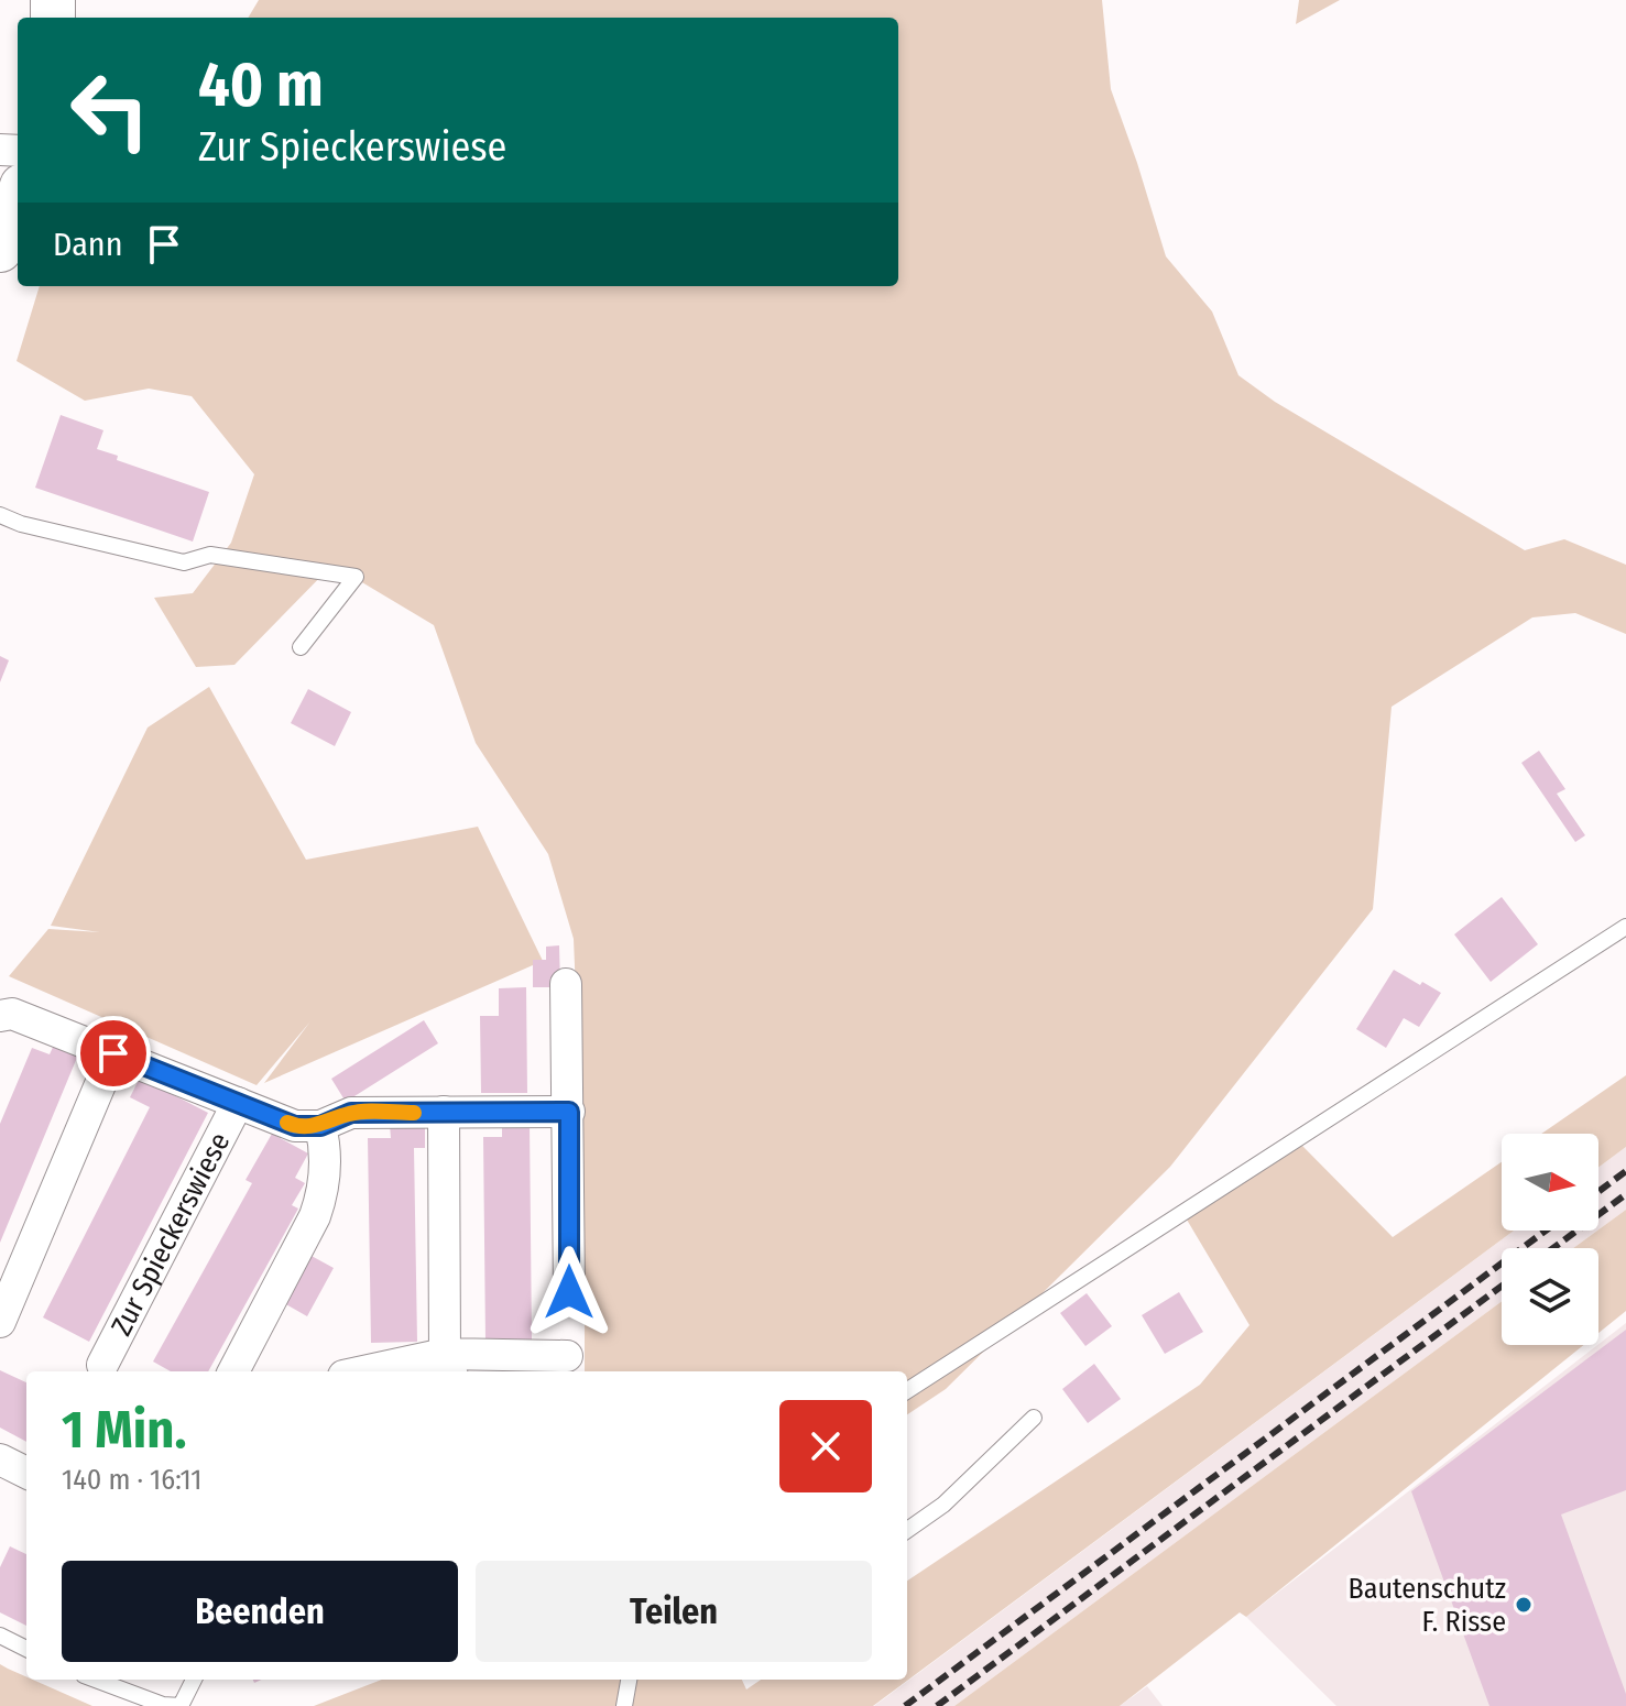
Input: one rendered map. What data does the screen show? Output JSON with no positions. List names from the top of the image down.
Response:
{
  "streets": {
    "street": ["Zur Spieckerswiese"]
  },
  "places": ["Bautenschutz F. Risse"],
  "north": "right",
  "page": {
    "turn": ["40 m", "Zur Spieckerswiese"],
    "then": "Dann",
    "heading": ["1 Min.", "140 m · 16:11"],
    "buttons": ["Beenden", "Teilen"]
  }
}
